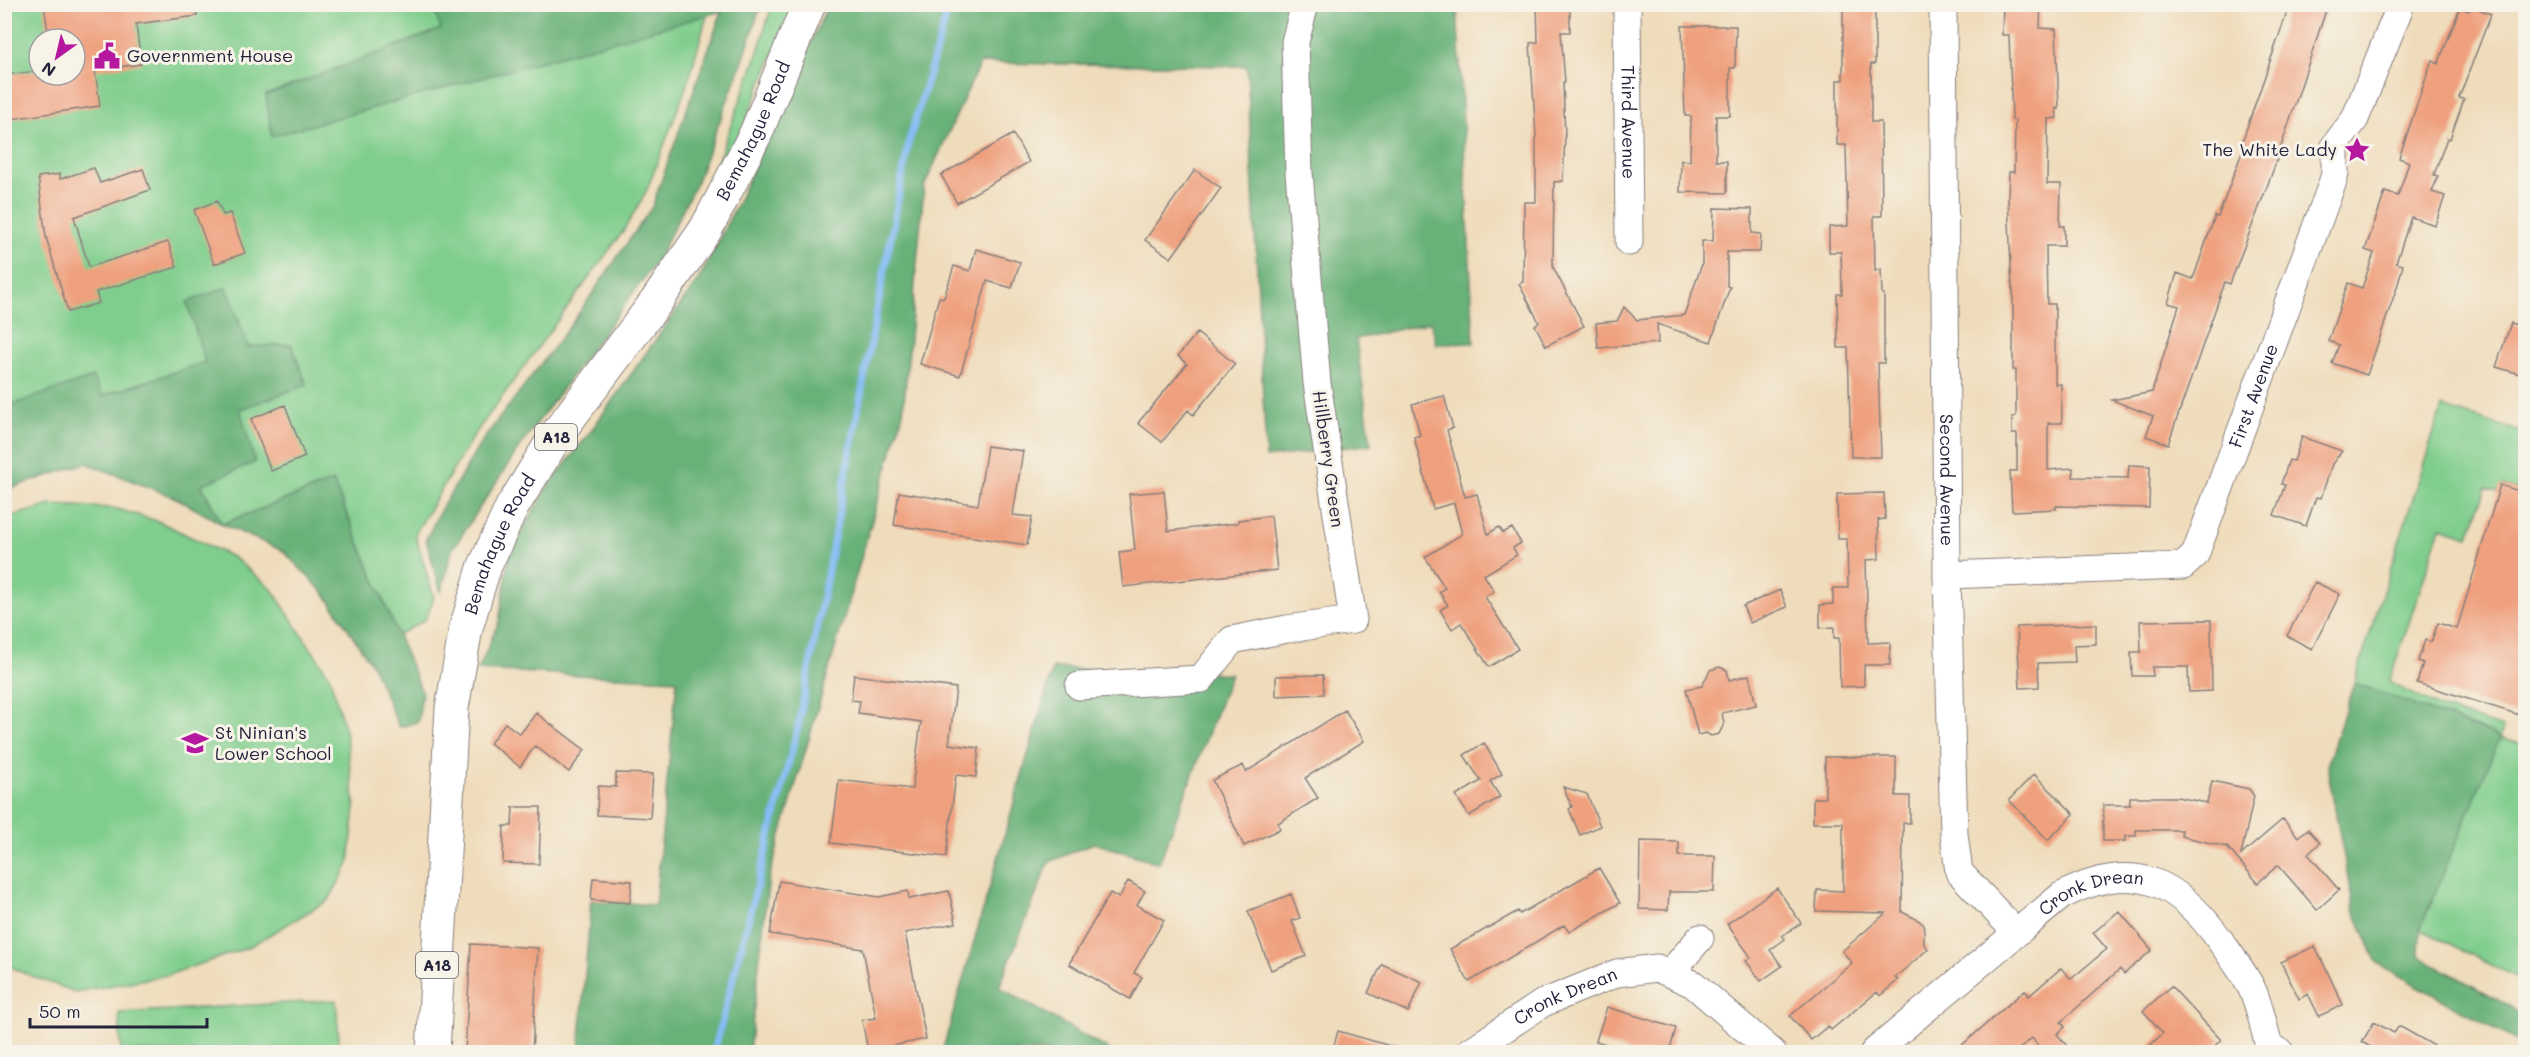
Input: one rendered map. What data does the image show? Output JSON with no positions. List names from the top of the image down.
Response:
{
  "streets": {
    "highway": ["Bemahague Road", "A18"],
    "street": [
      "Third Avenue",
      "First Avenue",
      "Hillberry Green",
      "Second Avenue",
      "Cronk Drean"
    ]
  },
  "crossings": [
    ["First Avenue", "Second Avenue"],
    ["Second Avenue", "Cronk Drean"]
  ],
  "places": {
    "public building": ["Government House"],
    "place": ["The White Lady"],
    "school or university": ["St Ninian's Lower School"]
  },
  "scale_bar": "50 m",
  "north": "bottom left"
}
